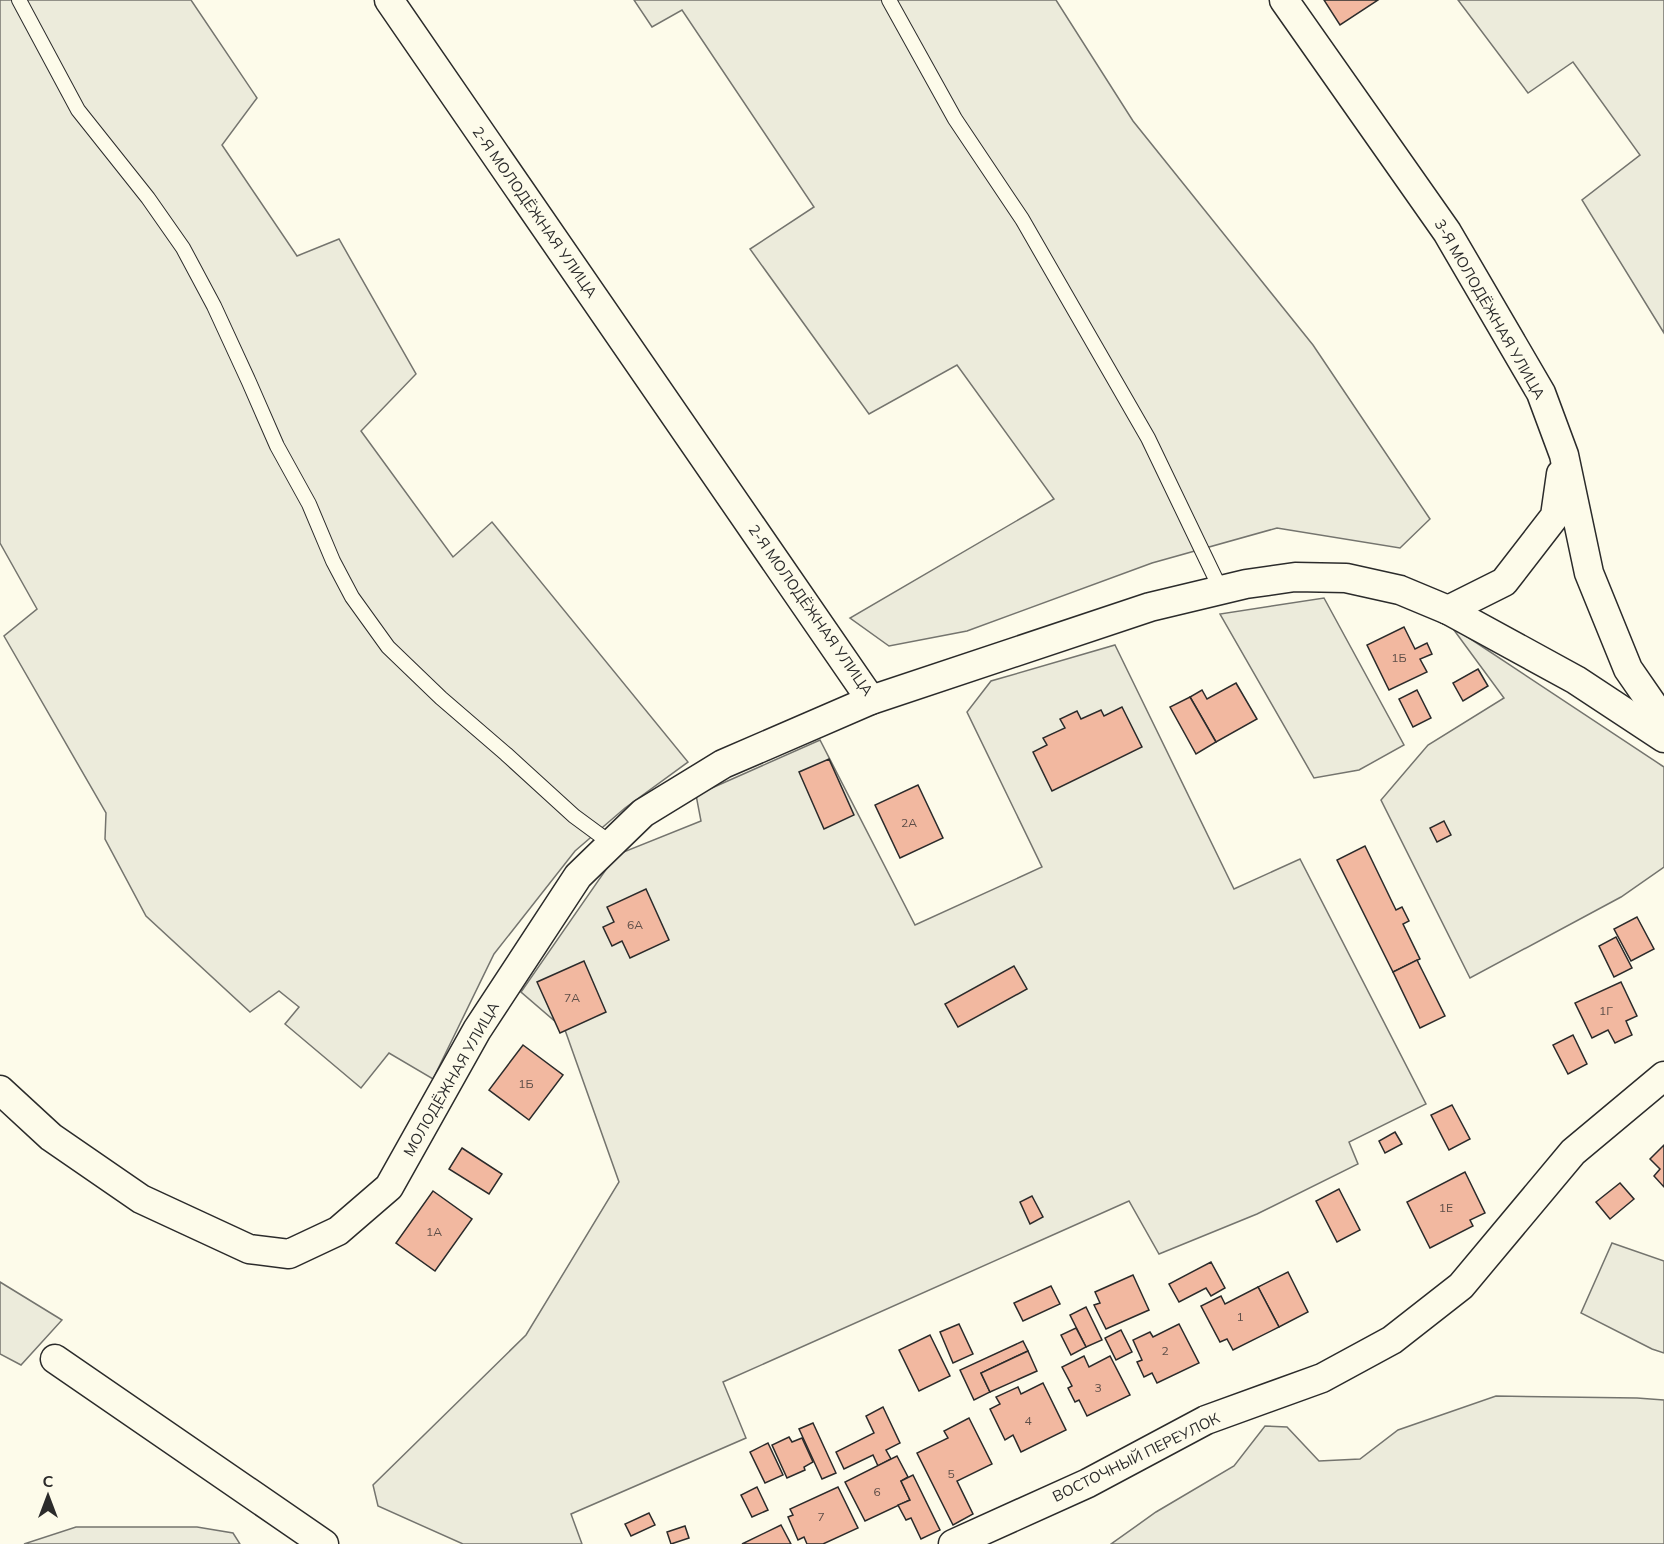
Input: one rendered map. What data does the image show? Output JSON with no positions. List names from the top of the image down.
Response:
{
  "streets": {
    "street": [
      "2-Я МОЛОДЁЖНАЯ УЛИЦА",
      "3-Я МОЛОДЁЖНАЯ УЛИЦА",
      "МОЛОДЁЖНАЯ УЛИЦА",
      "ВОСТОЧНЫЙ ПЕРЕУЛОК"
    ]
  },
  "crossings": [
    ["2-Я МОЛОДЁЖНАЯ УЛИЦА", "3-Я МОЛОДЁЖНАЯ УЛИЦА"],
    ["2-Я МОЛОДЁЖНАЯ УЛИЦА", "МОЛОДЁЖНАЯ УЛИЦА"]
  ],
  "house_numbers": [
    "1Б",
    "2А",
    "6А",
    "7А",
    "1Г",
    "1Б",
    "1Е",
    "1А",
    "1",
    "2",
    "3",
    "4",
    "5",
    "6",
    "7"
  ],
  "north": "top"
}
